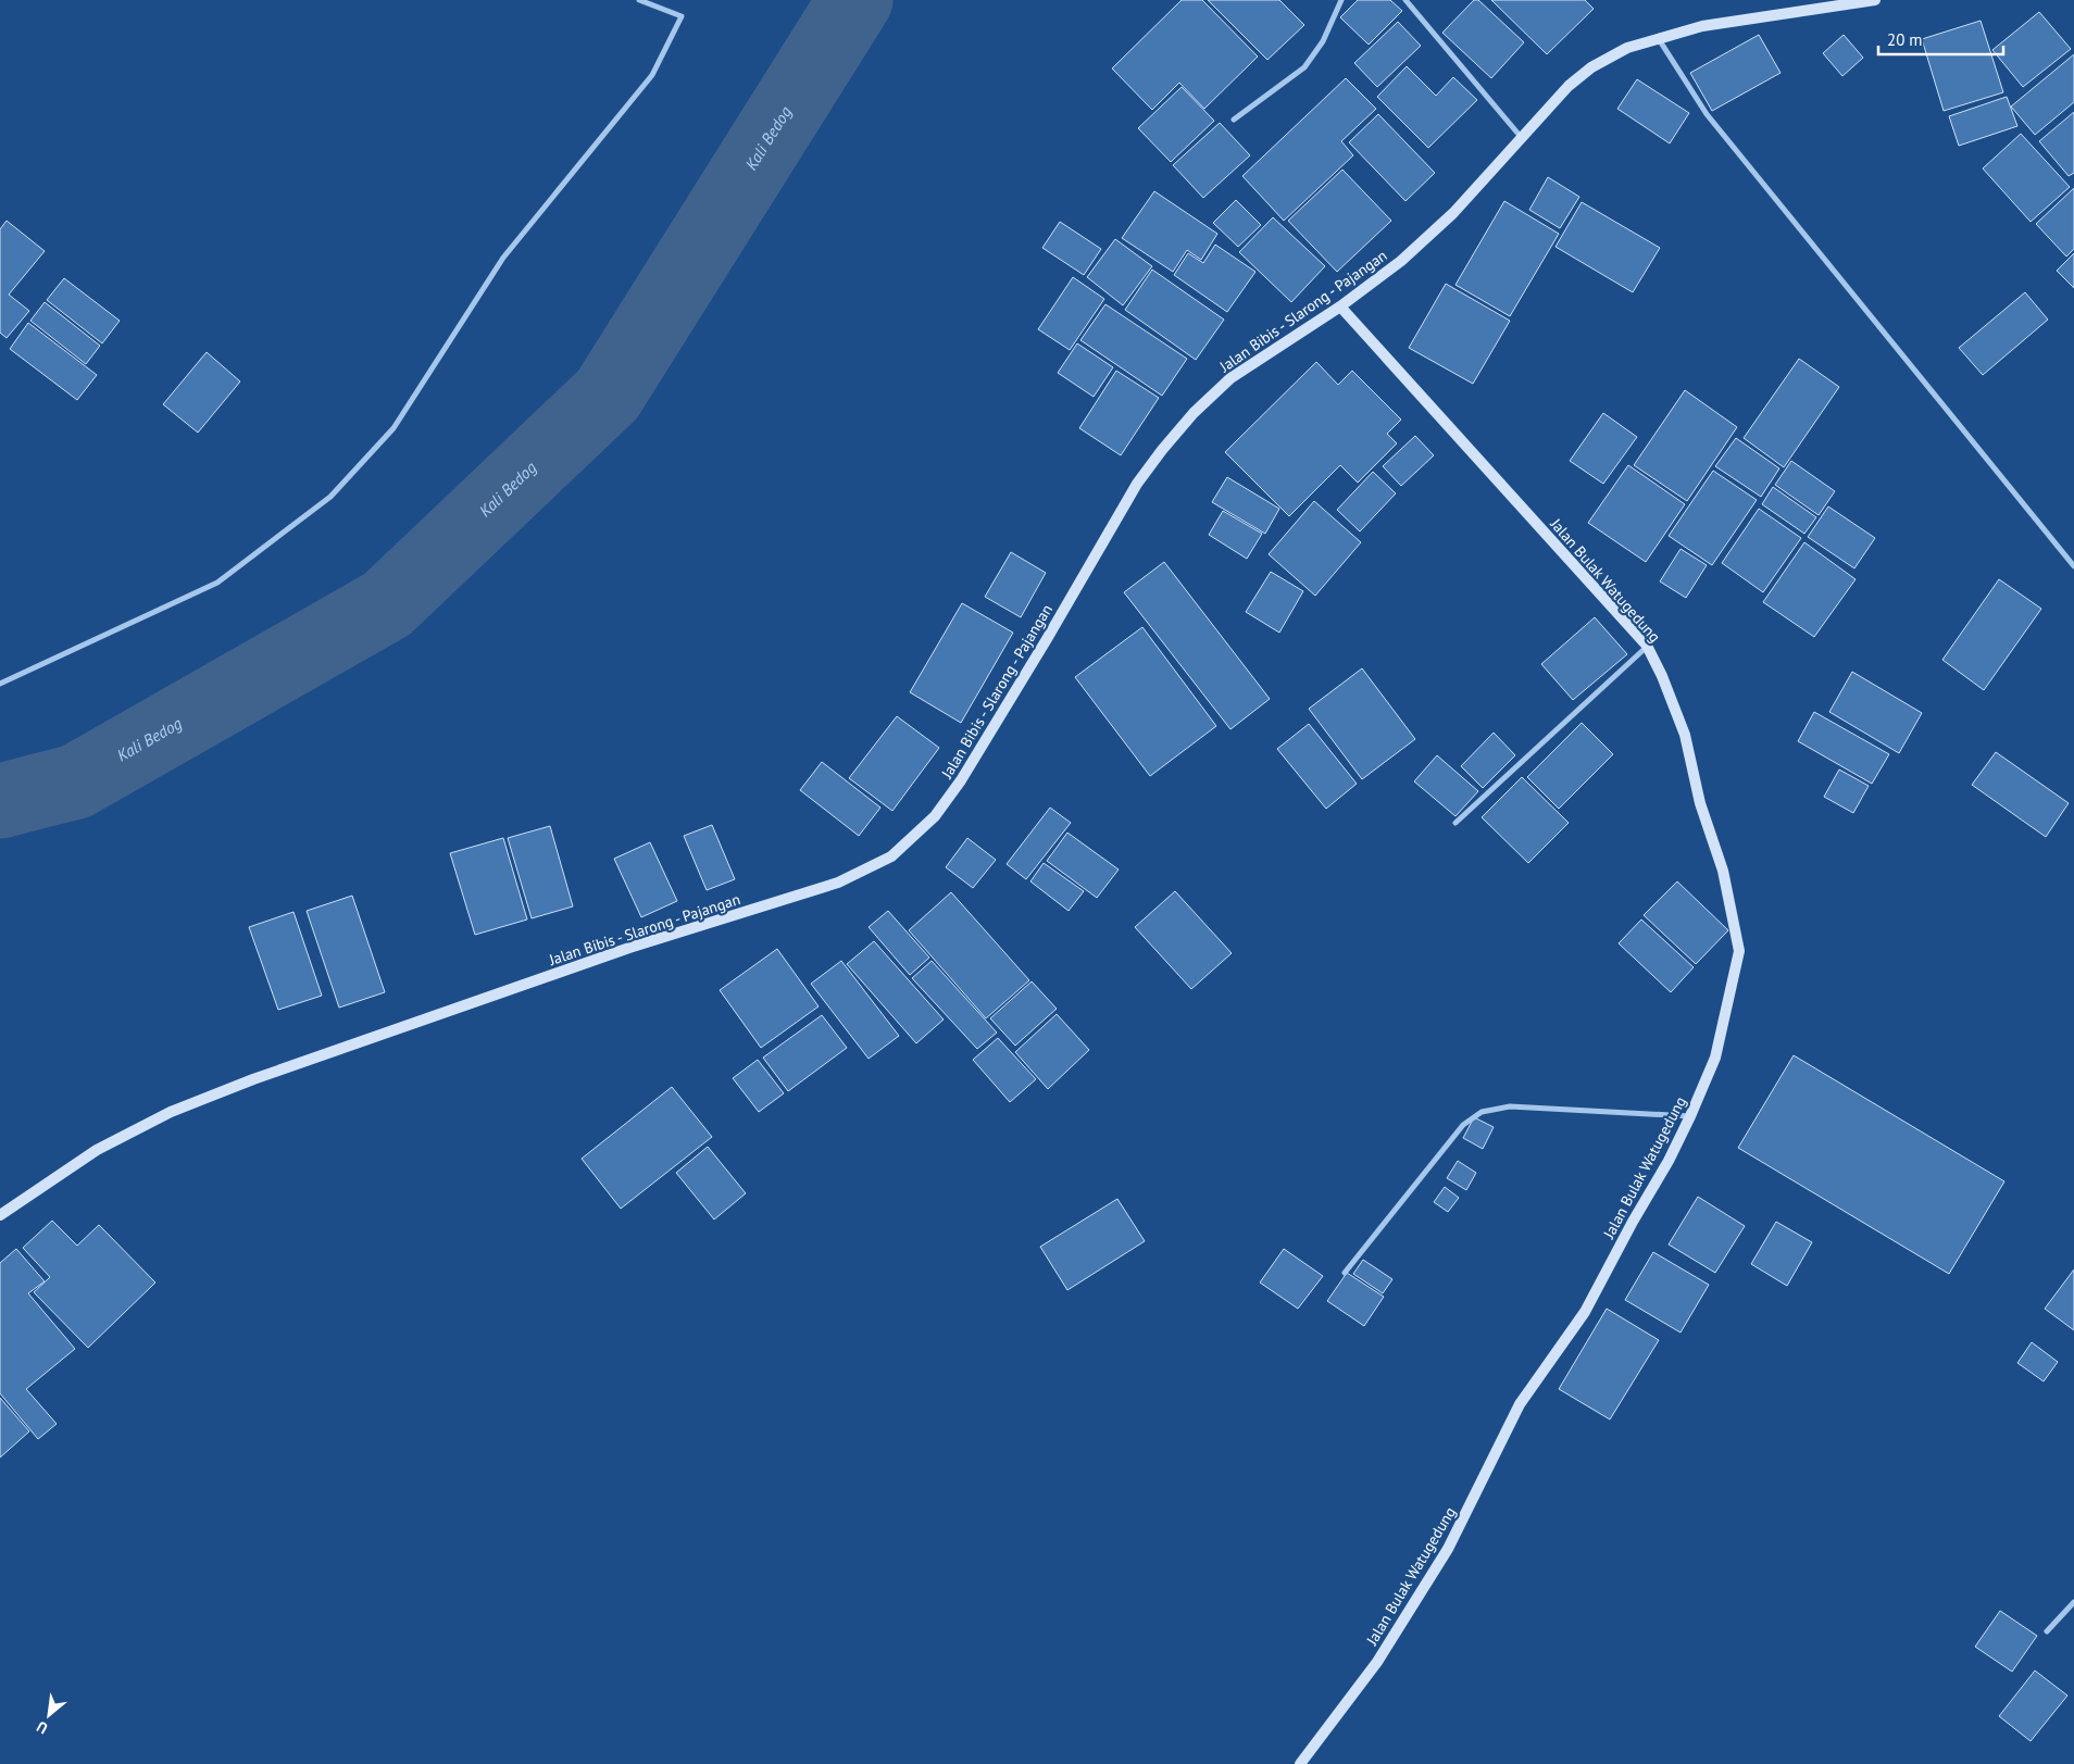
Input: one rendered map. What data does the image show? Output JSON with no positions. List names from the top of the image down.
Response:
{
  "streets": {
    "main road": ["Jalan Bibis - Slarong - Pajangan", "Jalan Bulak Watugedung"]
  },
  "crossings": [
    ["Jalan Bibis - Slarong - Pajangan", "Jalan Bulak Watugedung"]
  ],
  "water": ["Kali Bedog"],
  "scale_bar": "20 m",
  "north": "bottom left"
}
